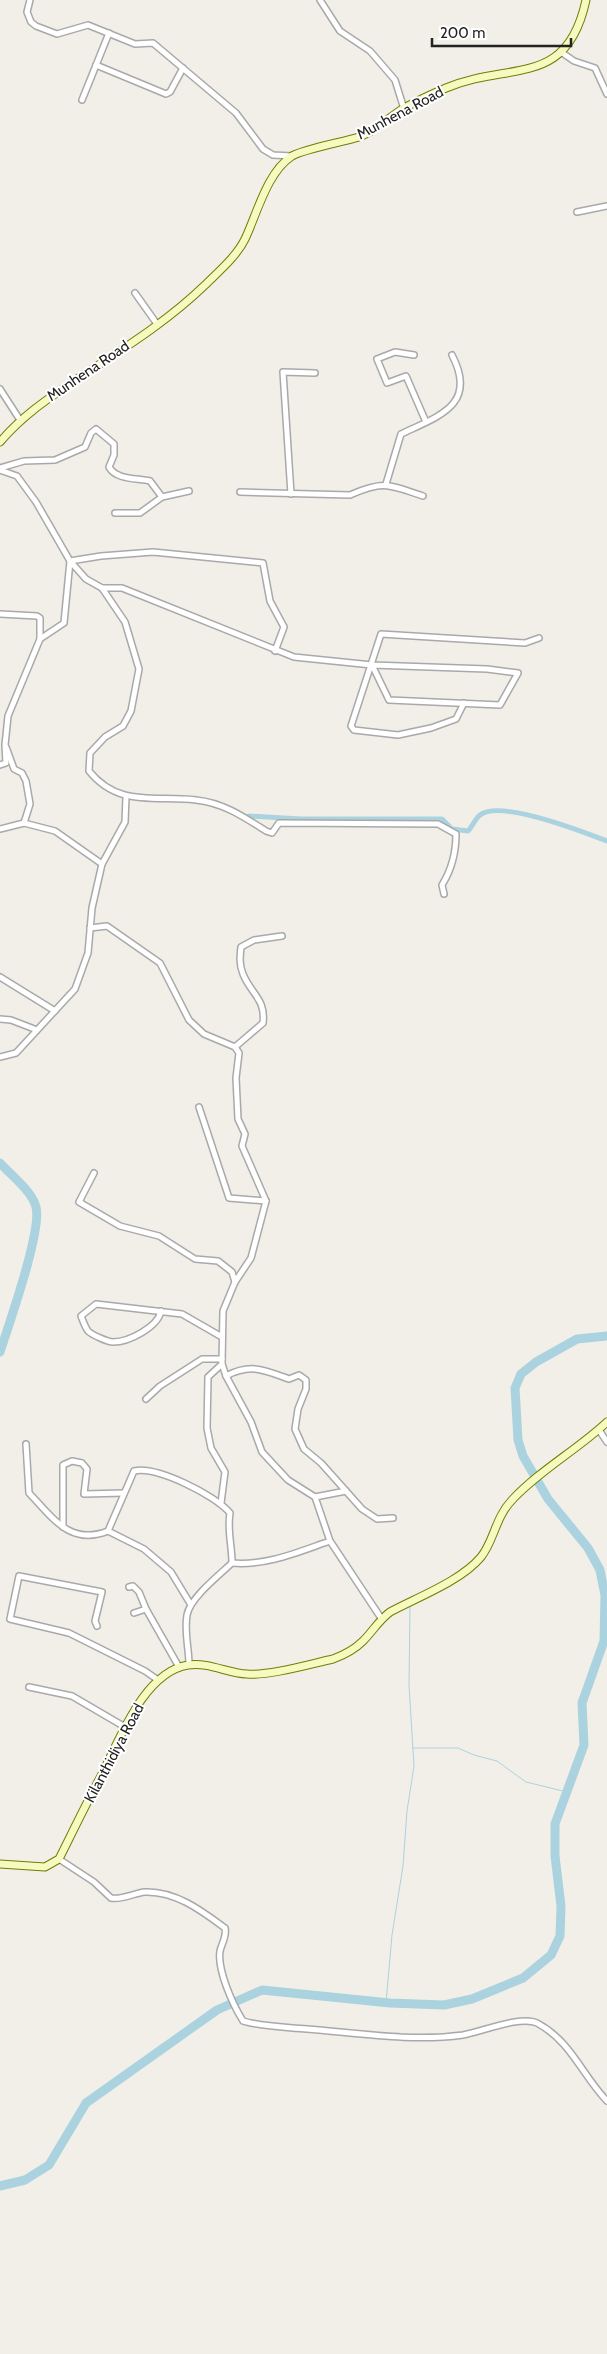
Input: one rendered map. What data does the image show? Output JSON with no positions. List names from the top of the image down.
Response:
{
  "streets": {
    "street": ["Munhena Road", "Kilanthidiya Road"]
  },
  "scale_bar": "200 m"
}
